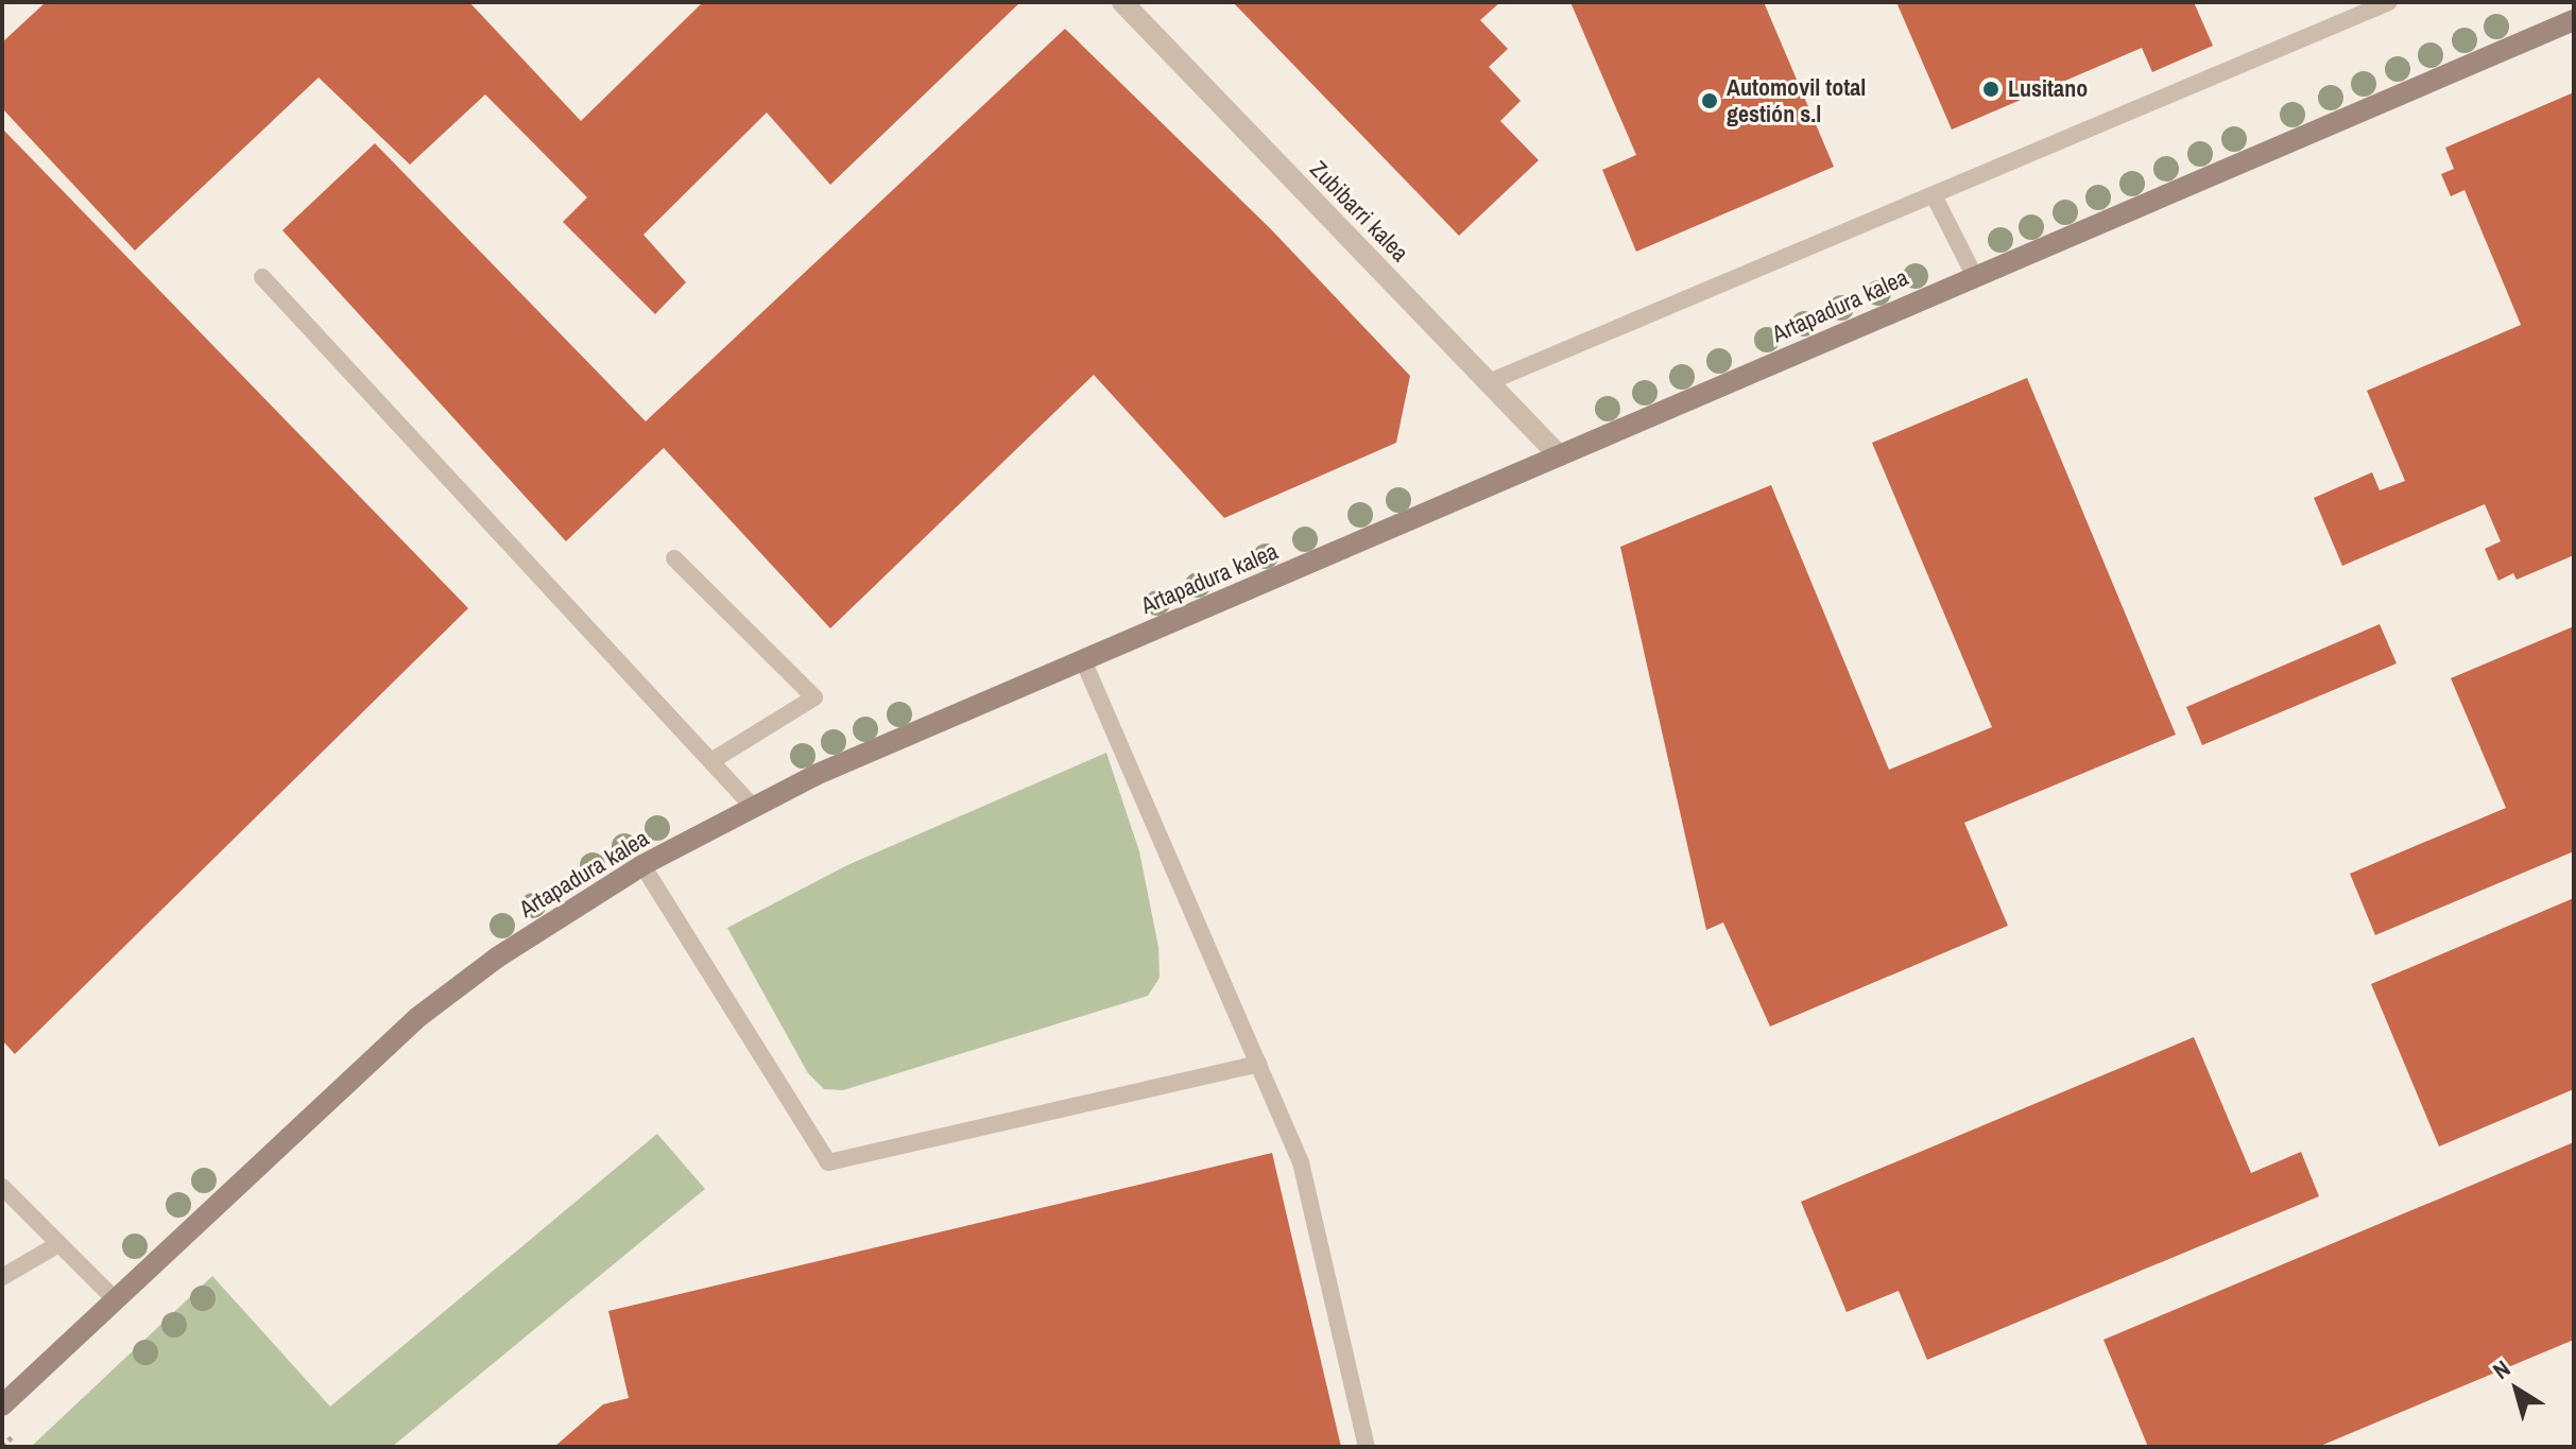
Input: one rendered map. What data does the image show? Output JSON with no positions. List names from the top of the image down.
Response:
{
  "streets": {
    "street": ["Zubibarri kalea", "Artapadura kalea"]
  },
  "crossings": [
    ["Zubibarri kalea", "Artapadura kalea"]
  ],
  "places": ["Lusitano", "Automovil total gestión s.l"],
  "north": "top left"
}
